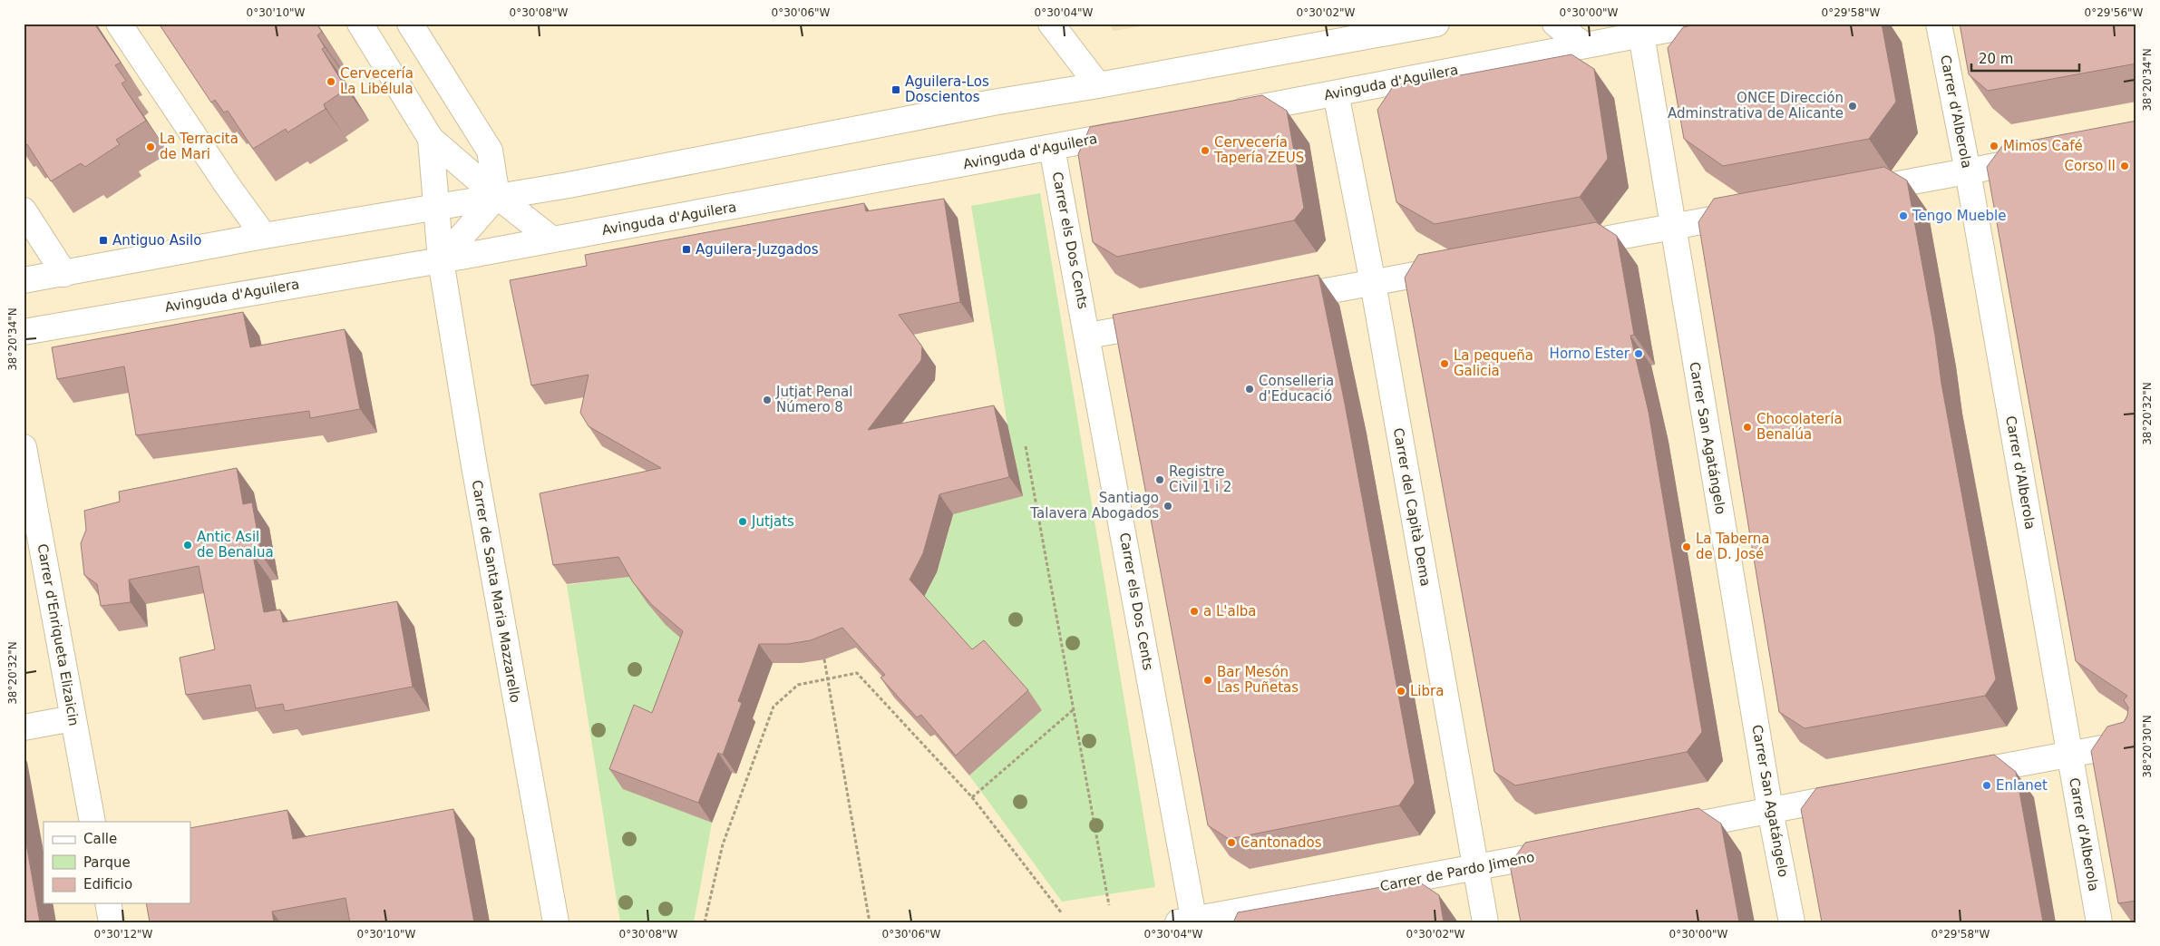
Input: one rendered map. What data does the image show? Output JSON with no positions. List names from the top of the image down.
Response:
{
  "streets": {
    "street": [
      "Avinguda d'Aguilera",
      "Carrer d'Alberola",
      "Carrer els Dos Cents",
      "Carrer San Agatángelo",
      "Carrer del Capità Dema",
      "Carrer de Santa Maria Mazzarello",
      "Carrer d'Enriqueta Elizaicin",
      "Carrer de Pardo Jimeno"
    ]
  },
  "crossings": [
    ["Avinguda d'Aguilera", "Carrer els Dos Cents"],
    ["Avinguda d'Aguilera", "Carrer San Agatángelo"],
    ["Avinguda d'Aguilera", "Carrer del Capità Dema"],
    ["Avinguda d'Aguilera", "Carrer de Santa Maria Mazzarello"],
    ["Carrer els Dos Cents", "Carrer de Pardo Jimeno"],
    ["Carrer del Capità Dema", "Carrer de Pardo Jimeno"]
  ],
  "places": {
    "other": [
      "Cervecería La Libélula",
      "ONCE Dirección Adminstrativa de Alicante",
      "Mimos Café",
      "La Terracita de Mari",
      "Cervecería Tapería ZEUS",
      "Corso II",
      "Tengo Mueble",
      "Horno Ester",
      "La pequeña Galicia",
      "Conselleria d'Educació",
      "Jutjat Penal Número 8",
      "Chocolatería Benalúa",
      "Registre Civil 1 i 2",
      "Santiago Talavera Abogados",
      "Jutjats",
      "Antic Asil de Benalua",
      "La Taberna de D. José",
      "a L'alba",
      "Bar Mesón Las Puñetas",
      "Libra",
      "Enlanet",
      "Cantonados"
    ],
    "transit": ["Aguilera-Los Doscientos", "Antiguo Asilo", "Aguilera-Juzgados"]
  },
  "legend": ["Calle", "Parque", "Edificio"],
  "scale_bar": "20 m",
  "coordinates": [
    "0°30'10\"W",
    "0°30'08\"W",
    "0°30'06\"W",
    "0°30'04\"W",
    "0°30'02\"W",
    "0°30'00\"W",
    "0°29'58\"W",
    "0°29'56\"W",
    "38°20'34\"N",
    "38°20'32\"N",
    "38°20'30\"N",
    "0°30'12\"W"
  ]
}
